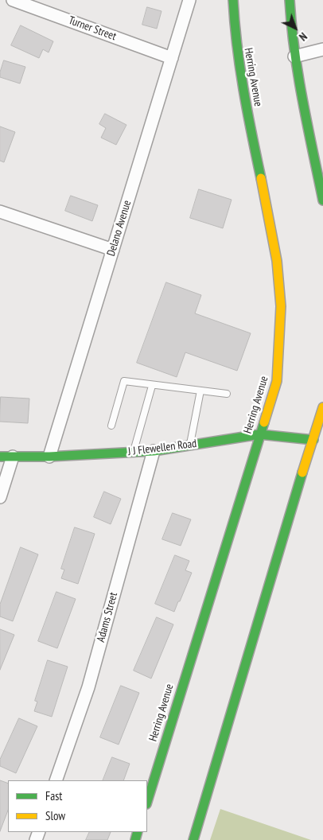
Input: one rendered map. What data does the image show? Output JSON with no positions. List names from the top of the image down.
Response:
{
  "streets": {
    "main road": ["Herring Avenue", "J J Flewellen Road"],
    "street": ["Turner Street", "Delano Avenue", "Adams Street"]
  },
  "crossings": [
    ["Turner Street", "Delano Avenue"],
    ["Herring Avenue", "J J Flewellen Road"],
    ["Delano Avenue", "J J Flewellen Road"],
    ["J J Flewellen Road", "Adams Street"]
  ],
  "legend": ["Fast", "Slow"],
  "north": "bottom right"
}
